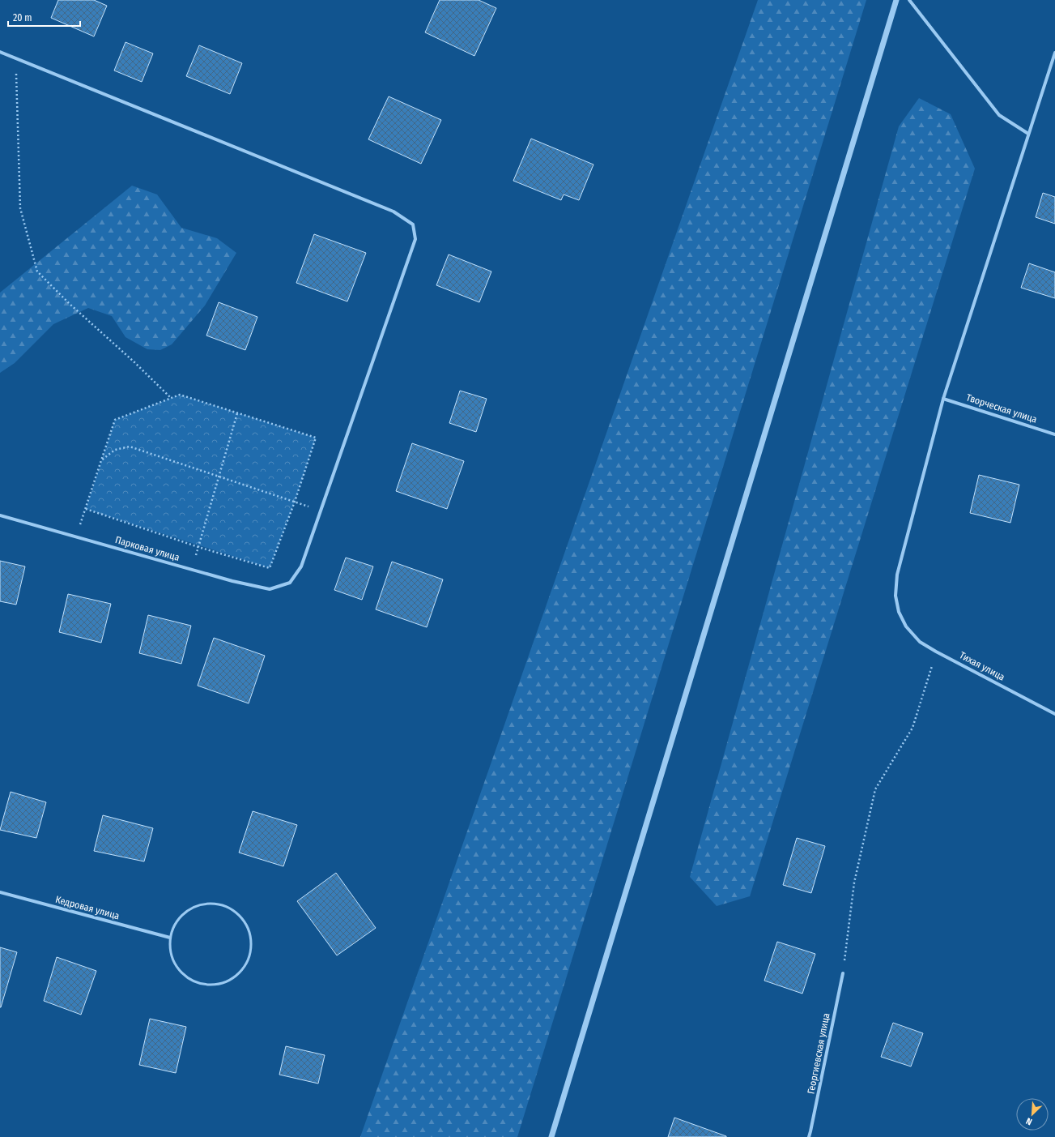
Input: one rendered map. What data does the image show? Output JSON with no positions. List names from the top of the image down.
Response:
{
  "streets": {
    "street": [
      "Творческая улица",
      "Парковая улица",
      "Тихая улица",
      "Кедровая улица",
      "Георгиевская улица"
    ]
  },
  "crossings": [
    ["Творческая улица", "Тихая улица"]
  ],
  "scale_bar": "20 m",
  "north": "bottom left"
}
